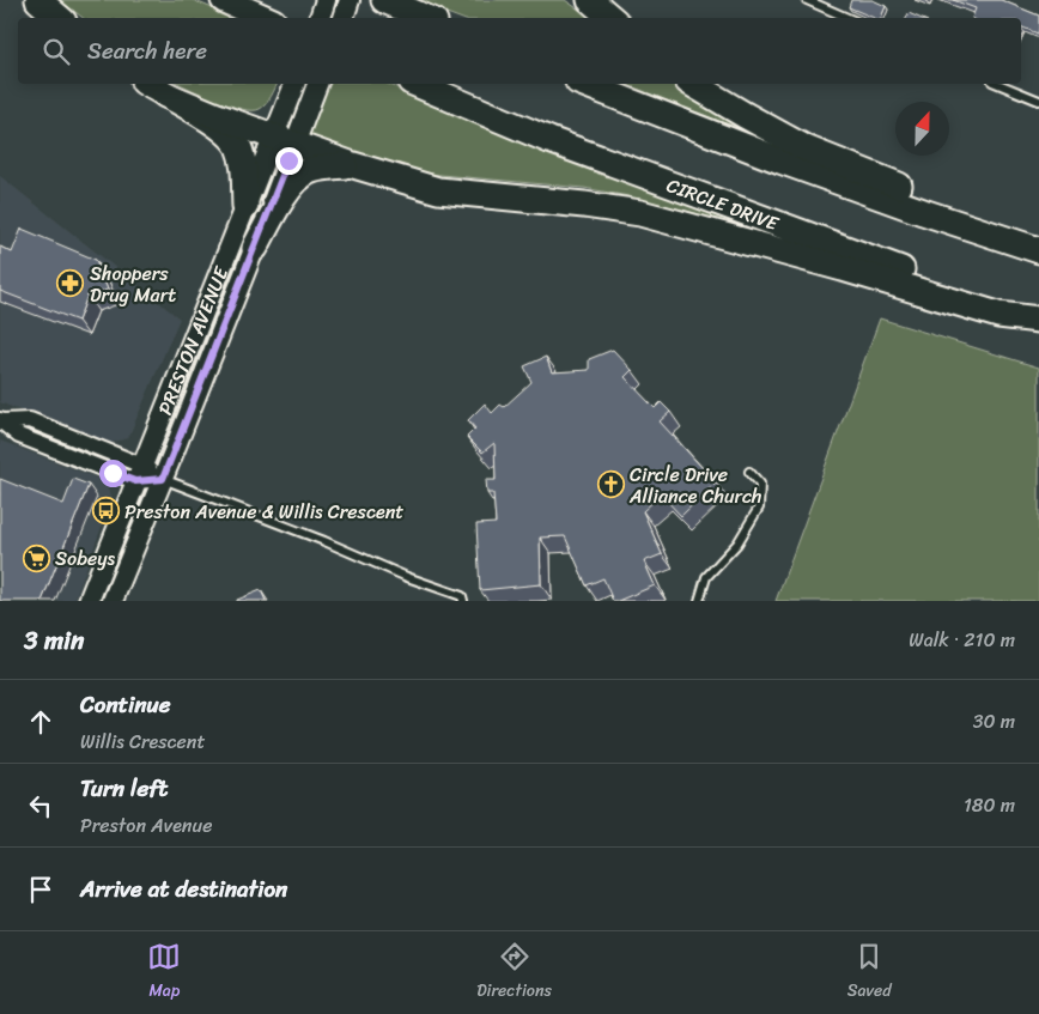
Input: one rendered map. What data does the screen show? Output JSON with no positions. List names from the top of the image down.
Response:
{
  "streets": {
    "highway": ["CIRCLE DRIVE"],
    "main road": ["PRESTON AVENUE"]
  },
  "places": {
    "pharmacy": ["Shoppers Drug Mart"],
    "church": ["Circle Drive Alliance Church"],
    "bus stop": ["Preston Avenue & Willis Crescent"],
    "supermarket": ["Sobeys"]
  },
  "north": "top",
  "page": {
    "search": "Search here",
    "heading": ["3 min", "Walk · 210 m"],
    "list": [
      ["Continue", "Willis Crescent", "30 m"],
      ["Turn left", "Preston Avenue", "180 m"],
      "Arrive at destination"
    ],
    "nav": ["Map", "Directions", "Saved"]
  }
}
